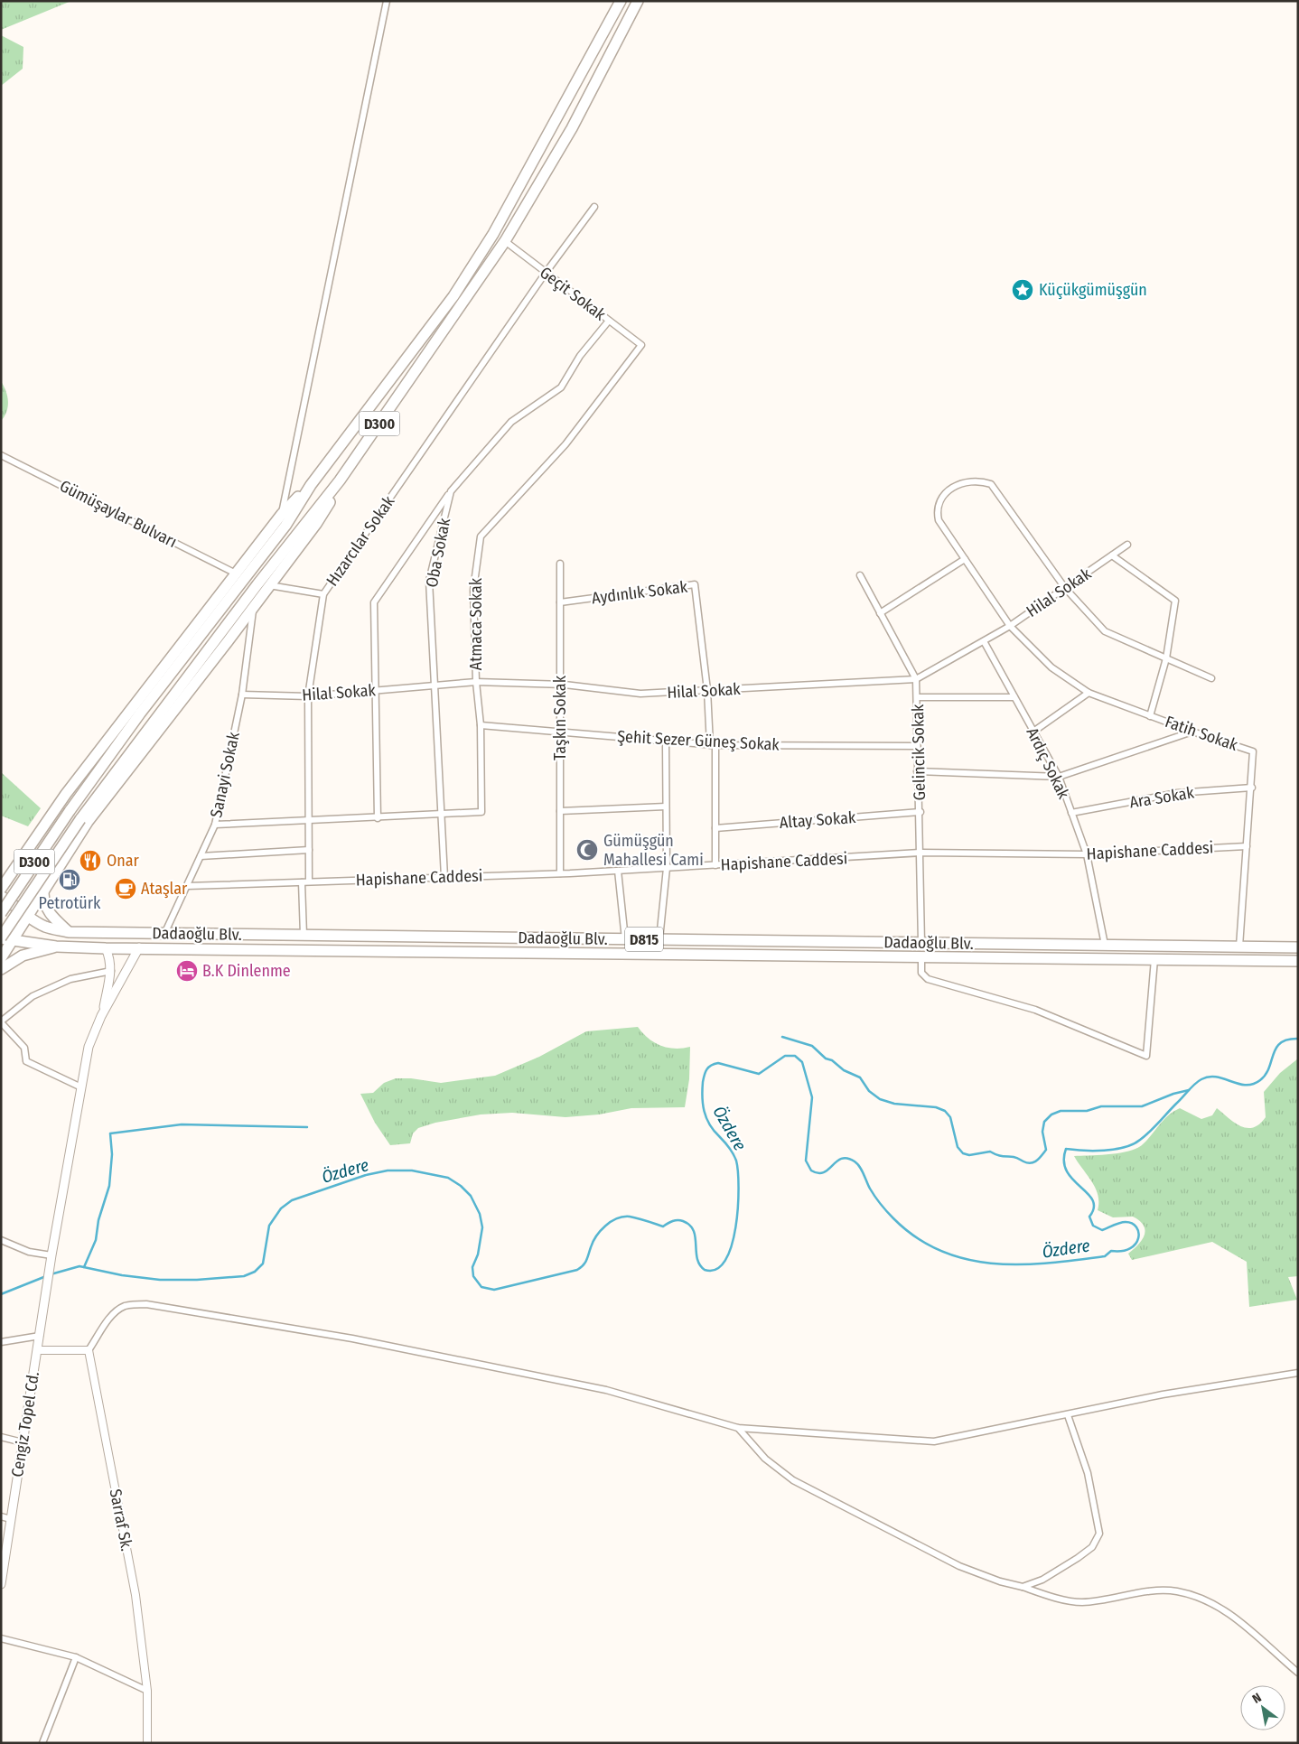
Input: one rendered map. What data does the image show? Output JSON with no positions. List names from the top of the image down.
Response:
{
  "streets": {
    "highway": ["D300", "Dadaoğlu Blv.", "D815"],
    "main road": ["Cengiz Topel Cd."],
    "street": [
      "Geçit Sokak",
      "Gümüşaylar Bulvarı",
      "Hızarcılar Sokak",
      "Oba Sokak",
      "Aydınlık Sokak",
      "Hilal Sokak",
      "Atmaca Sokak",
      "Taşkın Sokak",
      "Fatih Sokak",
      "Şehit Sezer Güneş Sokak",
      "Gelincik Sokak",
      "Ardıç Sokak",
      "Sanayi Sokak",
      "Ara Sokak",
      "Altay Sokak",
      "Hapishane Caddesi",
      "Sarraf Sk."
    ]
  },
  "crossings": [
    ["Geçit Sokak", "D300"],
    ["Geçit Sokak", "Hızarcılar Sokak"],
    ["Geçit Sokak", "Oba Sokak"],
    ["Geçit Sokak", "Atmaca Sokak"],
    ["D300", "Dadaoğlu Blv."],
    ["Hızarcılar Sokak", "Hilal Sokak"],
    ["Hızarcılar Sokak", "Hapishane Caddesi"],
    ["Oba Sokak", "Hilal Sokak"],
    ["Oba Sokak", "Atmaca Sokak"],
    ["Oba Sokak", "Hapishane Caddesi"],
    ["Aydınlık Sokak", "Hilal Sokak"],
    ["Aydınlık Sokak", "Taşkın Sokak"],
    ["Aydınlık Sokak", "Şehit Sezer Güneş Sokak"],
    ["Aydınlık Sokak", "Altay Sokak"],
    ["Aydınlık Sokak", "Hapishane Caddesi"],
    ["Hilal Sokak", "Atmaca Sokak"],
    ["Hilal Sokak", "Taşkın Sokak"],
    ["Hilal Sokak", "Fatih Sokak"],
    ["Hilal Sokak", "Gelincik Sokak"],
    ["Hilal Sokak", "Ardıç Sokak"],
    ["Hilal Sokak", "Sanayi Sokak"],
    ["Atmaca Sokak", "Şehit Sezer Güneş Sokak"],
    ["Taşkın Sokak", "Şehit Sezer Güneş Sokak"],
    ["Taşkın Sokak", "Hapishane Caddesi"],
    ["Fatih Sokak", "Ara Sokak"],
    ["Fatih Sokak", "Hapishane Caddesi"],
    ["Fatih Sokak", "Dadaoğlu Blv."],
    ["Şehit Sezer Güneş Sokak", "Gelincik Sokak"],
    ["Gelincik Sokak", "Altay Sokak"],
    ["Gelincik Sokak", "Hapishane Caddesi"],
    ["Gelincik Sokak", "Dadaoğlu Blv."],
    ["Ardıç Sokak", "Ara Sokak"],
    ["Ardıç Sokak", "Hapishane Caddesi"],
    ["Ardıç Sokak", "Dadaoğlu Blv."],
    ["Sanayi Sokak", "Hapishane Caddesi"],
    ["Sanayi Sokak", "Dadaoğlu Blv."]
  ],
  "water": ["Özdere"],
  "places": {
    "place": ["Küçükgümüşgün"],
    "mosque": ["Gümüşgün Mahallesi Cami"],
    "restaurant": ["Onar"],
    "fuel station": ["Petrotürk"],
    "cafe": ["Ataşlar"],
    "hotel": ["B.K Dinlenme"]
  },
  "north": "top left"
}
